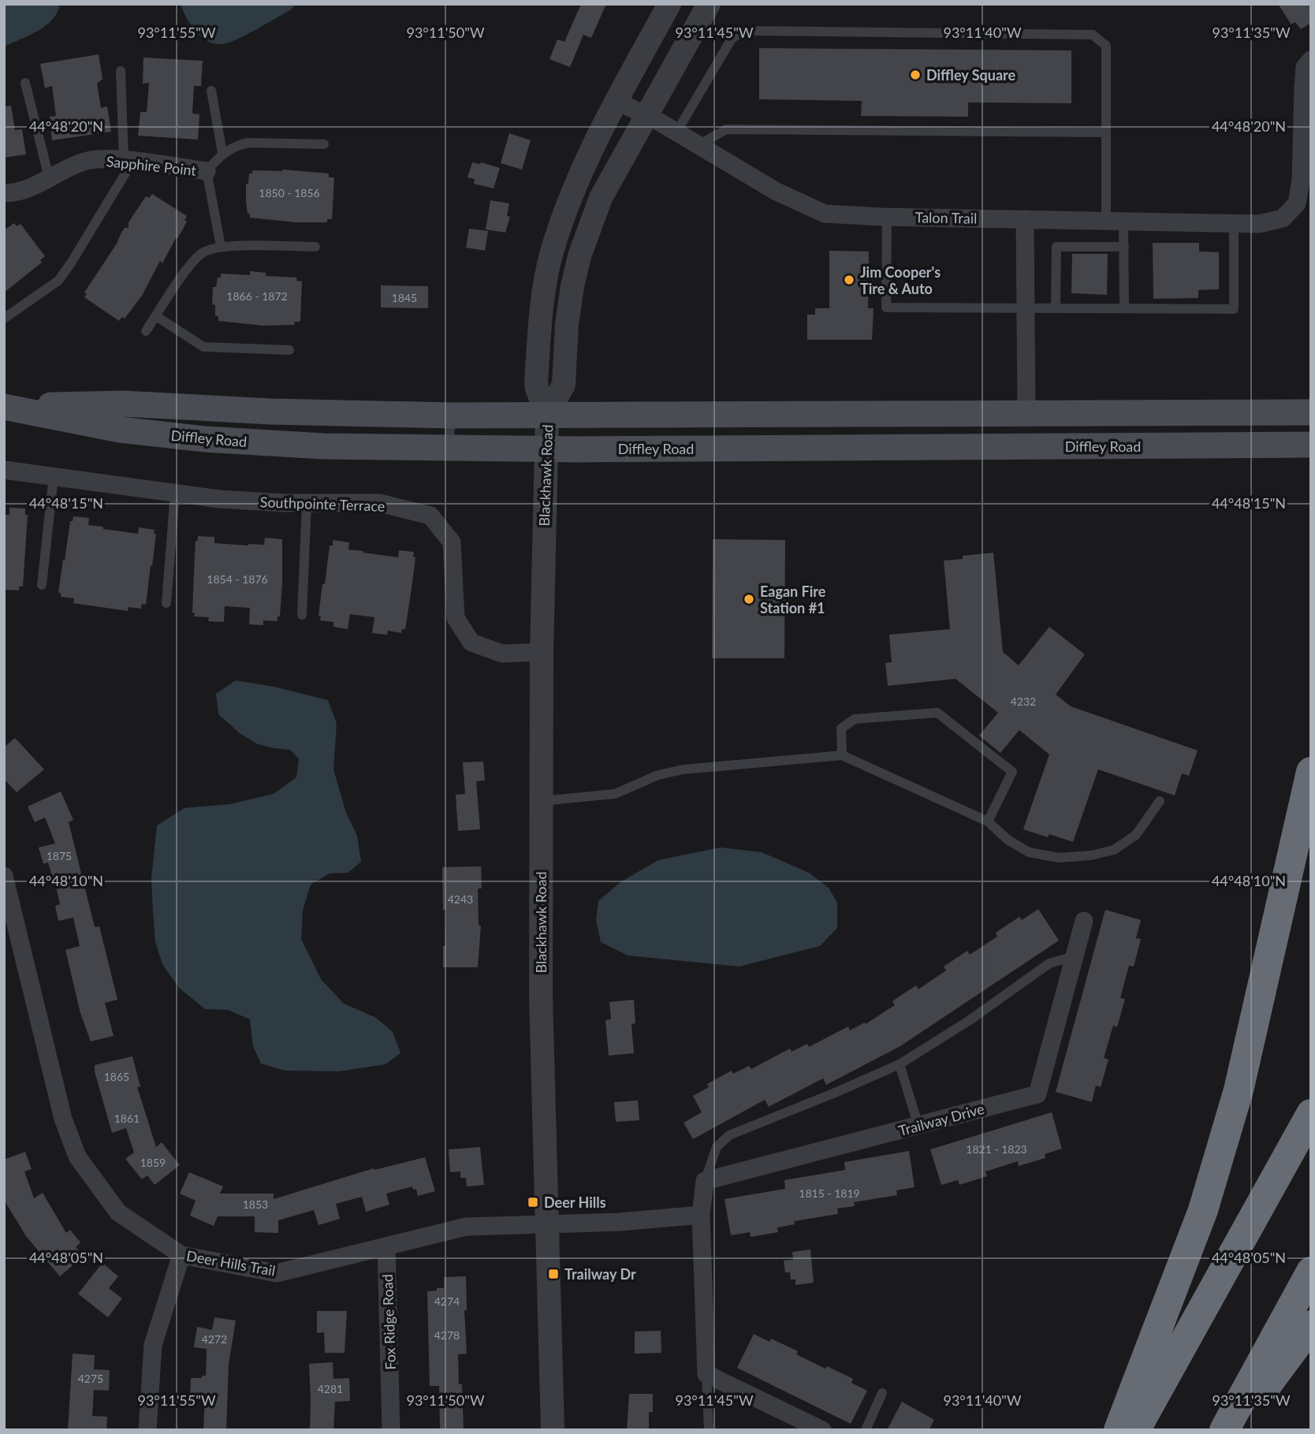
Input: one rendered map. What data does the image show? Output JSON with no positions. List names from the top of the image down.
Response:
{
  "streets": {
    "main road": ["Diffley Road"],
    "street": [
      "Sapphire Point",
      "Talon Trail",
      "Blackhawk Road",
      "Southpointe Terrace",
      "Trailway Drive",
      "Deer Hills Trail",
      "Fox Ridge Road"
    ]
  },
  "crossings": [
    ["Talon Trail", "Blackhawk Road"],
    ["Diffley Road", "Blackhawk Road"],
    ["Blackhawk Road", "Southpointe Terrace"],
    ["Blackhawk Road", "Deer Hills Trail"],
    ["Deer Hills Trail", "Fox Ridge Road"]
  ],
  "places": {
    "other": ["Diffley Square", "Jim Cooper's Tire & Auto", "Eagan Fire Station #1"],
    "transit": ["Deer Hills", "Trailway Dr"]
  },
  "house_numbers": [
    "1850 - 1856",
    "1866 - 1872",
    "1845",
    "1854 - 1876",
    "4232",
    "1875",
    "4243",
    "1865",
    "1861",
    "1821 - 1823",
    "1859",
    "1815 - 1819",
    "1853",
    "4274",
    "4278",
    "4272",
    "4275",
    "4281"
  ],
  "coordinates": [
    "93°11'55\"W",
    "93°11'50\"W",
    "93°11'45\"W",
    "93°11'40\"W",
    "93°11'35\"W",
    "44°48'20\"N",
    "44°48'15\"N",
    "44°48'10\"N",
    "44°48'05\"N"
  ]
}
